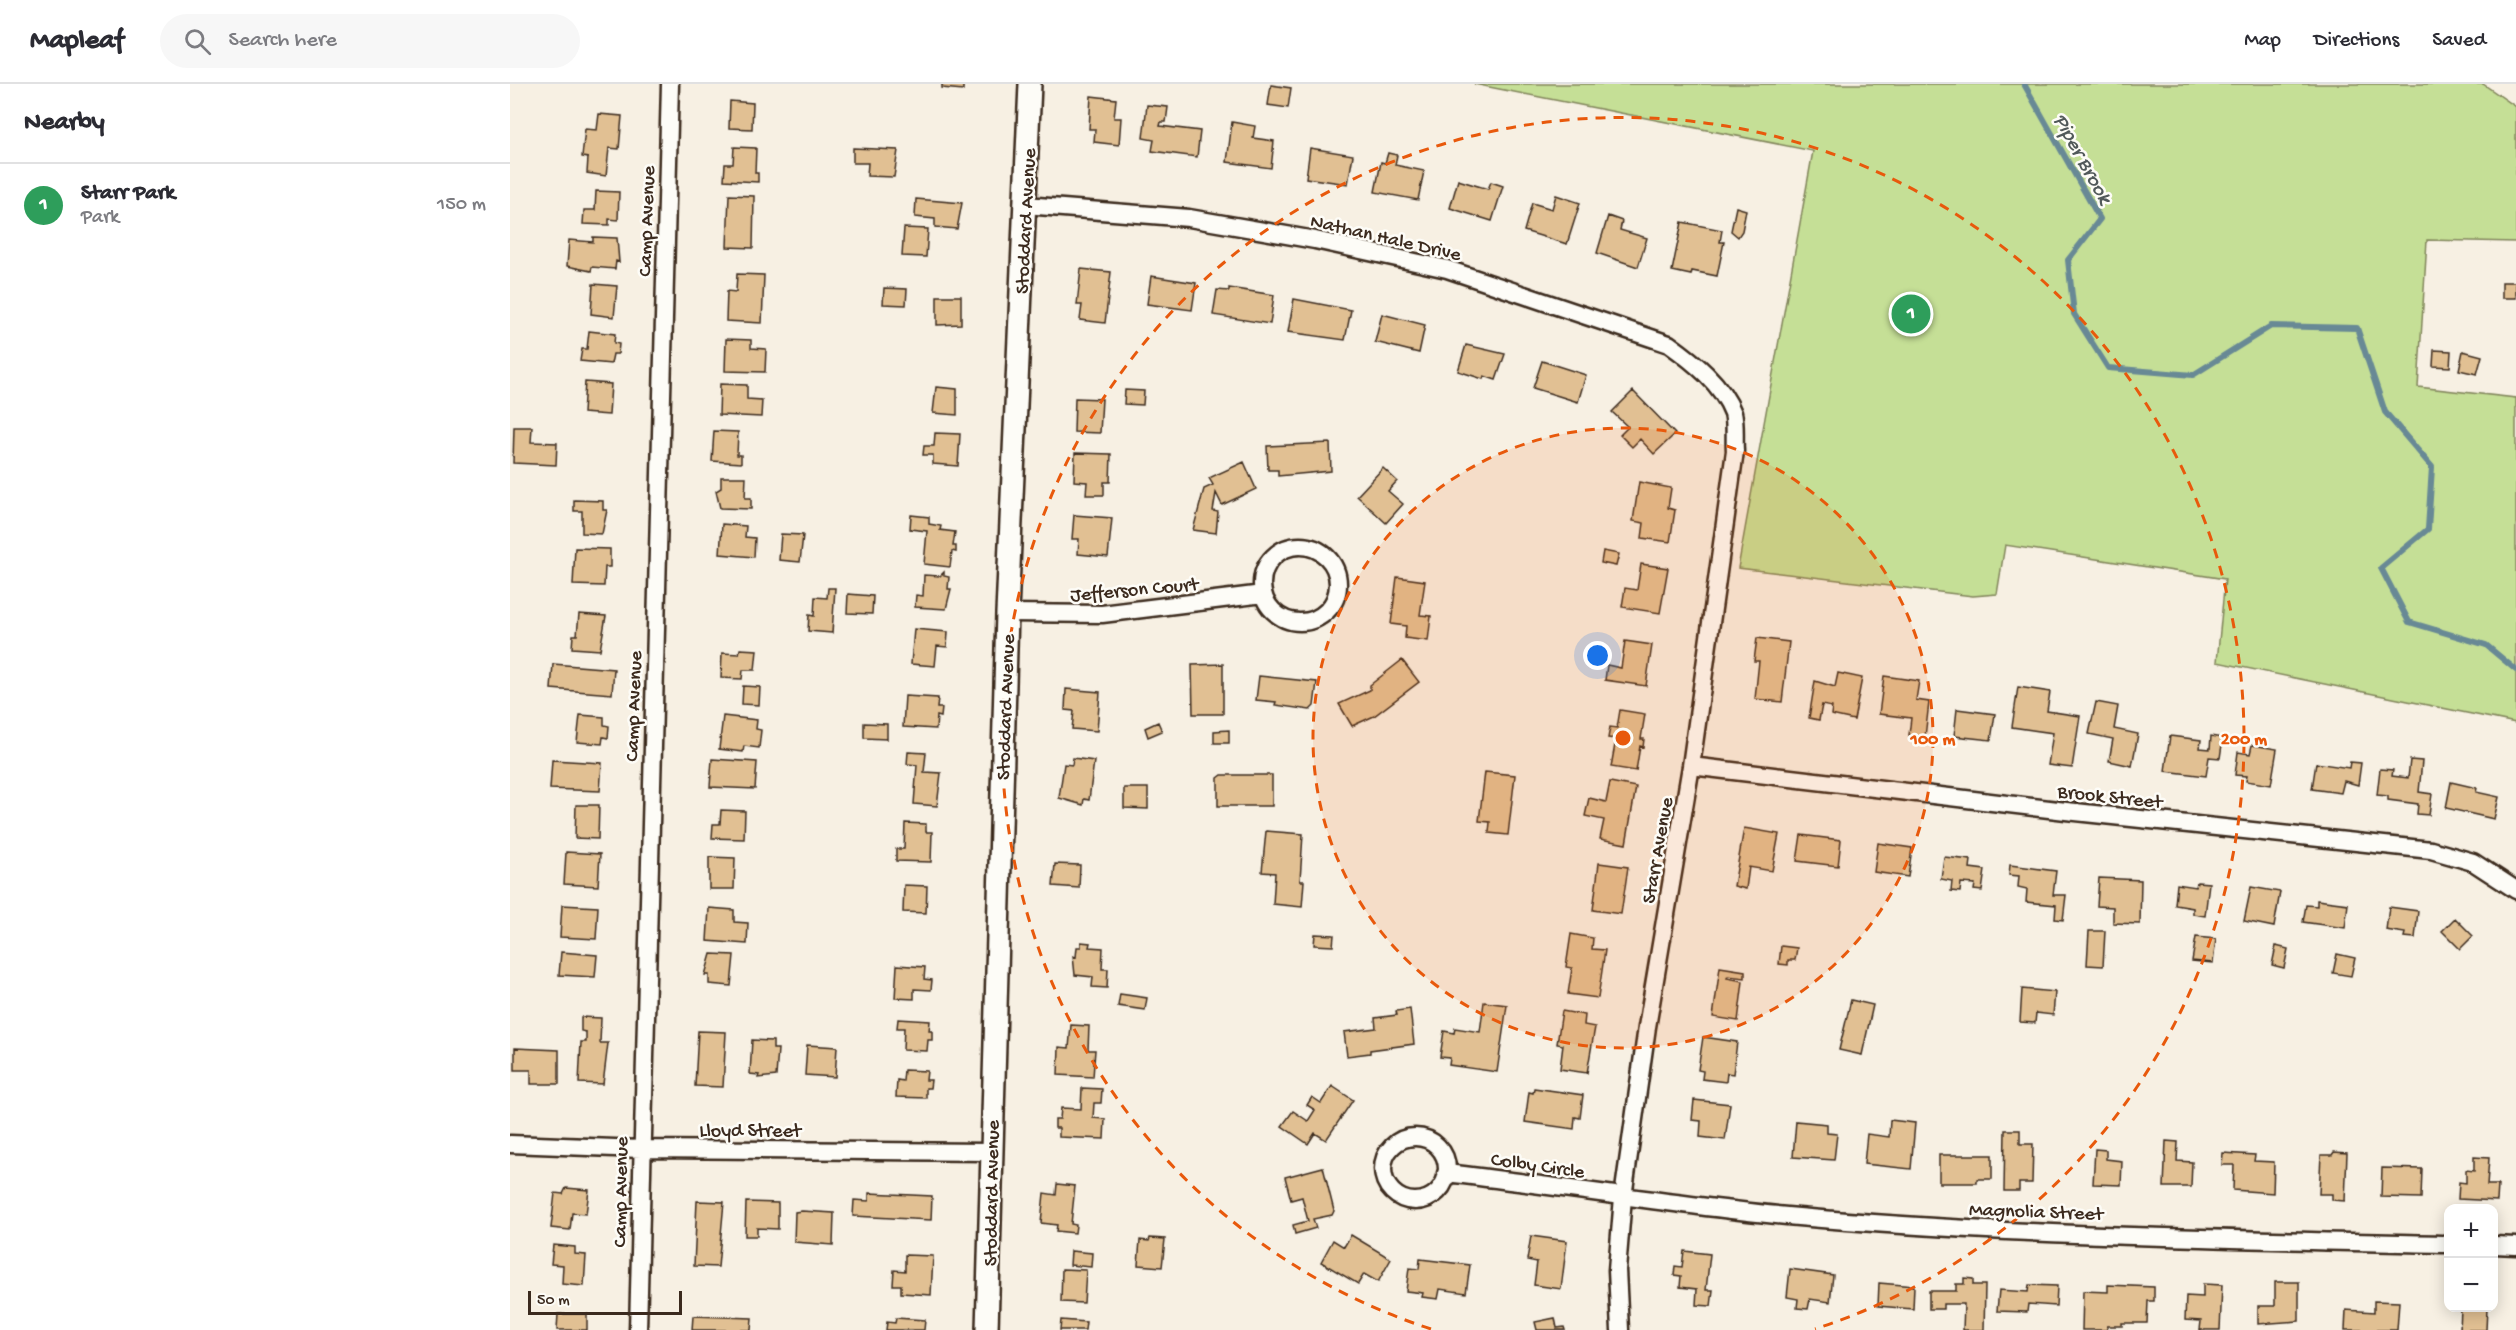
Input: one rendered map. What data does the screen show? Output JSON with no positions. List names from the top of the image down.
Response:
{
  "streets": {
    "street": [
      "Camp Avenue",
      "Stoddard Avenue",
      "Nathan Hale Drive",
      "Jefferson Court",
      "Brook Street",
      "Starr Avenue",
      "Lloyd Street",
      "Colby Circle",
      "Magnolia Street"
    ]
  },
  "crossings": [
    ["Camp Avenue", "Lloyd Street"],
    ["Stoddard Avenue", "Nathan Hale Drive"],
    ["Stoddard Avenue", "Jefferson Court"],
    ["Stoddard Avenue", "Lloyd Street"],
    ["Nathan Hale Drive", "Starr Avenue"],
    ["Brook Street", "Starr Avenue"],
    ["Starr Avenue", "Colby Circle"],
    ["Starr Avenue", "Magnolia Street"],
    ["Colby Circle", "Magnolia Street"]
  ],
  "water": ["Piper Brook"],
  "scale_bar": "50 m",
  "page": {
    "header": "Mapleaf",
    "search": "Search here",
    "nav": ["Map", "Directions", "Saved"],
    "heading": "Nearby",
    "list": [
      {
        "mark": "1",
        "name": "Starr Park",
        "note": "Park",
        "value": "150 m"
      }
    ],
    "pins": "1",
    "map_buttons": ["+", "−"],
    "scale": "50 m"
  },
  "rings": ["100 m", "200 m"]
}
